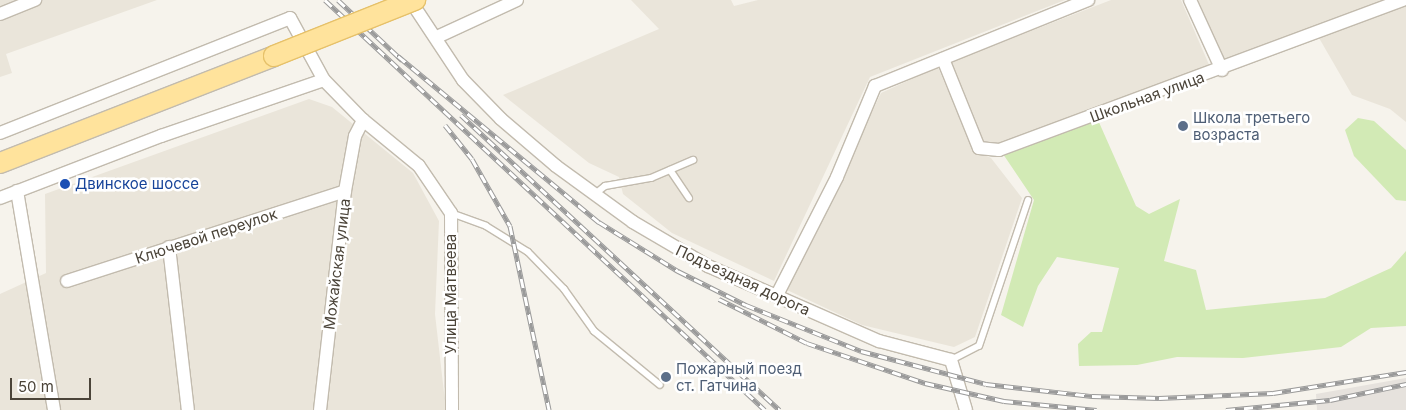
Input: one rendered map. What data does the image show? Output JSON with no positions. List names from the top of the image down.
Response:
{
  "streets": {
    "street": [
      "Школьная улица",
      "Ключевой переулок",
      "Можайская улица",
      "Подъездная дорога",
      "Улица Матвеева"
    ]
  },
  "crossings": [
    ["Ключевой переулок", "Можайская улица"],
    ["Можайская улица", "Улица Матвеева"]
  ],
  "places": ["Школа третьего возраста", "Двинское шоссе", "Пожарный поезд ст. Гатчина"],
  "scale_bar": "50 m"
}
